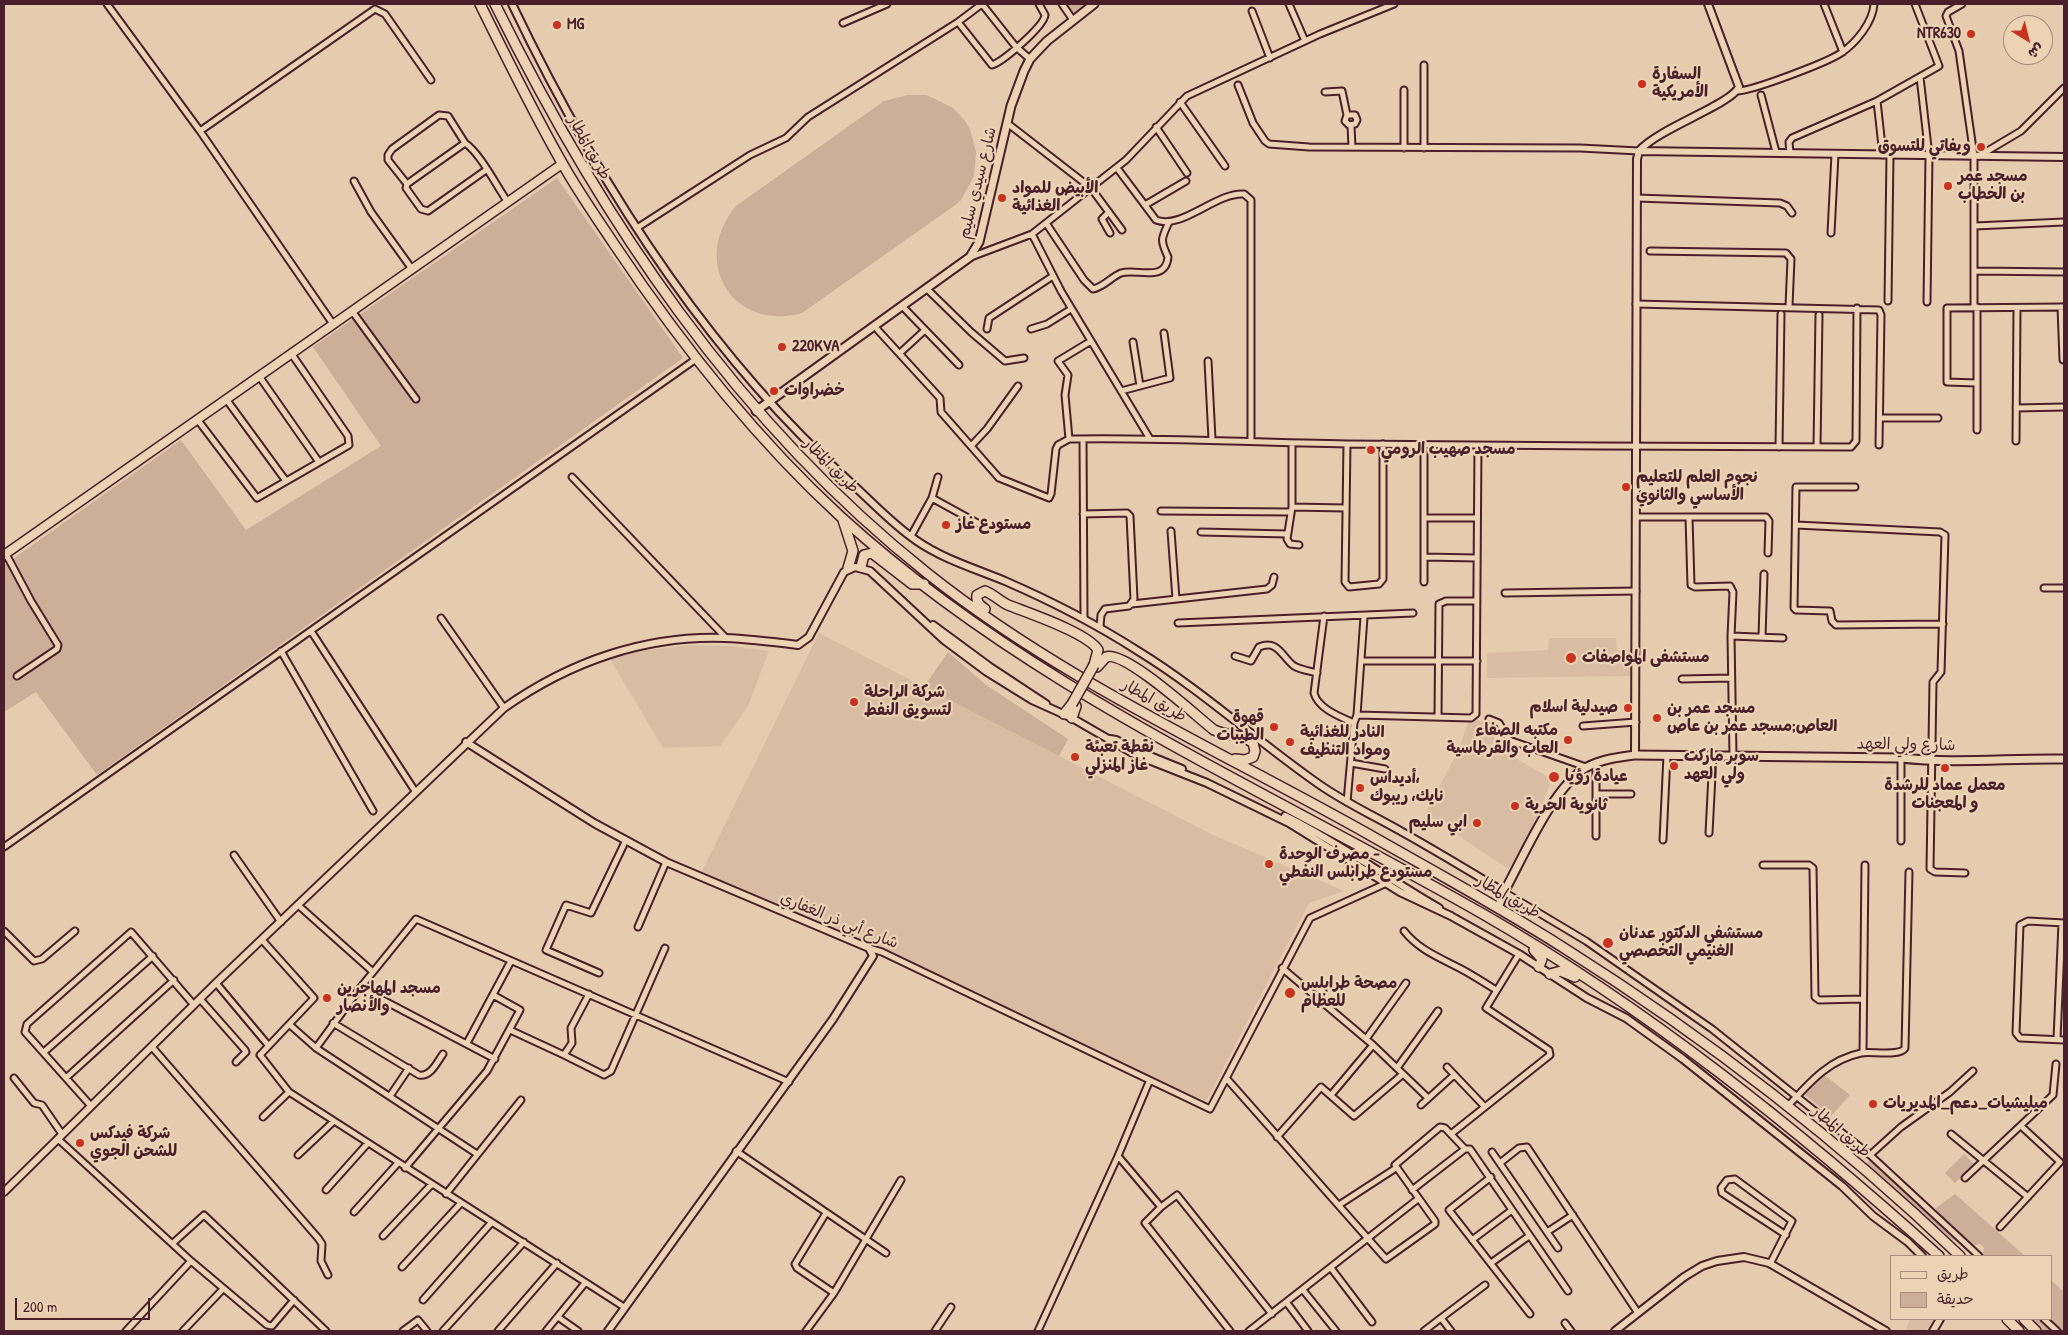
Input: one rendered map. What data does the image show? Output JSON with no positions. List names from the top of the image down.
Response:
{
  "streets": {
    "highway": ["طريق المطار"],
    "main road": ["شارع سيدي سليم", "شارع ولي العهد"],
    "street": ["شارع أبي ذر الغفاري"]
  },
  "crossings": [
    ["طريق المطار", "شارع سيدي سليم"],
    ["طريق المطار", "شارع ولي العهد"]
  ],
  "places": [
    "MG",
    "NTR630",
    "السفارة الأمريكية",
    "ويفاتي للتسوق",
    "مسجد عمر بن الخطاب",
    "الأبيض للمواد الغذائية",
    "220KVA",
    "خضراوات",
    "مسجد صهيب الرومي",
    "نجوم العلم للتعليم الأساسي والثانوي",
    "مستودع غاز",
    "مستشفى المواصفات",
    "شركة الراحلة لتسويق النفط",
    "صيدلية اسلام",
    "مسجد عمر بن العاص;مسجد عمر بن عاص",
    "قهوة الطيبات",
    "مكتبه الصفاء العاب والقرطاسية",
    "النادر للغذائية ومواد التنظيف",
    "نقطة تعبئة غاز المنزلي",
    "سوبر ماركت ولي العهد",
    "معمل عماد للرشدة و المعجنات",
    "عيادة رؤيا",
    "أديداس، نايك، ريبوك",
    "ثانوية الحرية",
    "ابي سليم",
    "مصرف الوحدة - مستودع طرابلس النفطي",
    "مستشفي الدكتور عدنان الغنيمي التخصصي",
    "مصحة طرابلس للعظام",
    "مسجد المهاجرين والأنصار",
    "ميليشيات_دعم_المديريات",
    "شركة فيدكس للشحن الجوي"
  ],
  "legend": ["طريق", "حديقة"],
  "scale_bar": "200 m",
  "north": "bottom right"
}
